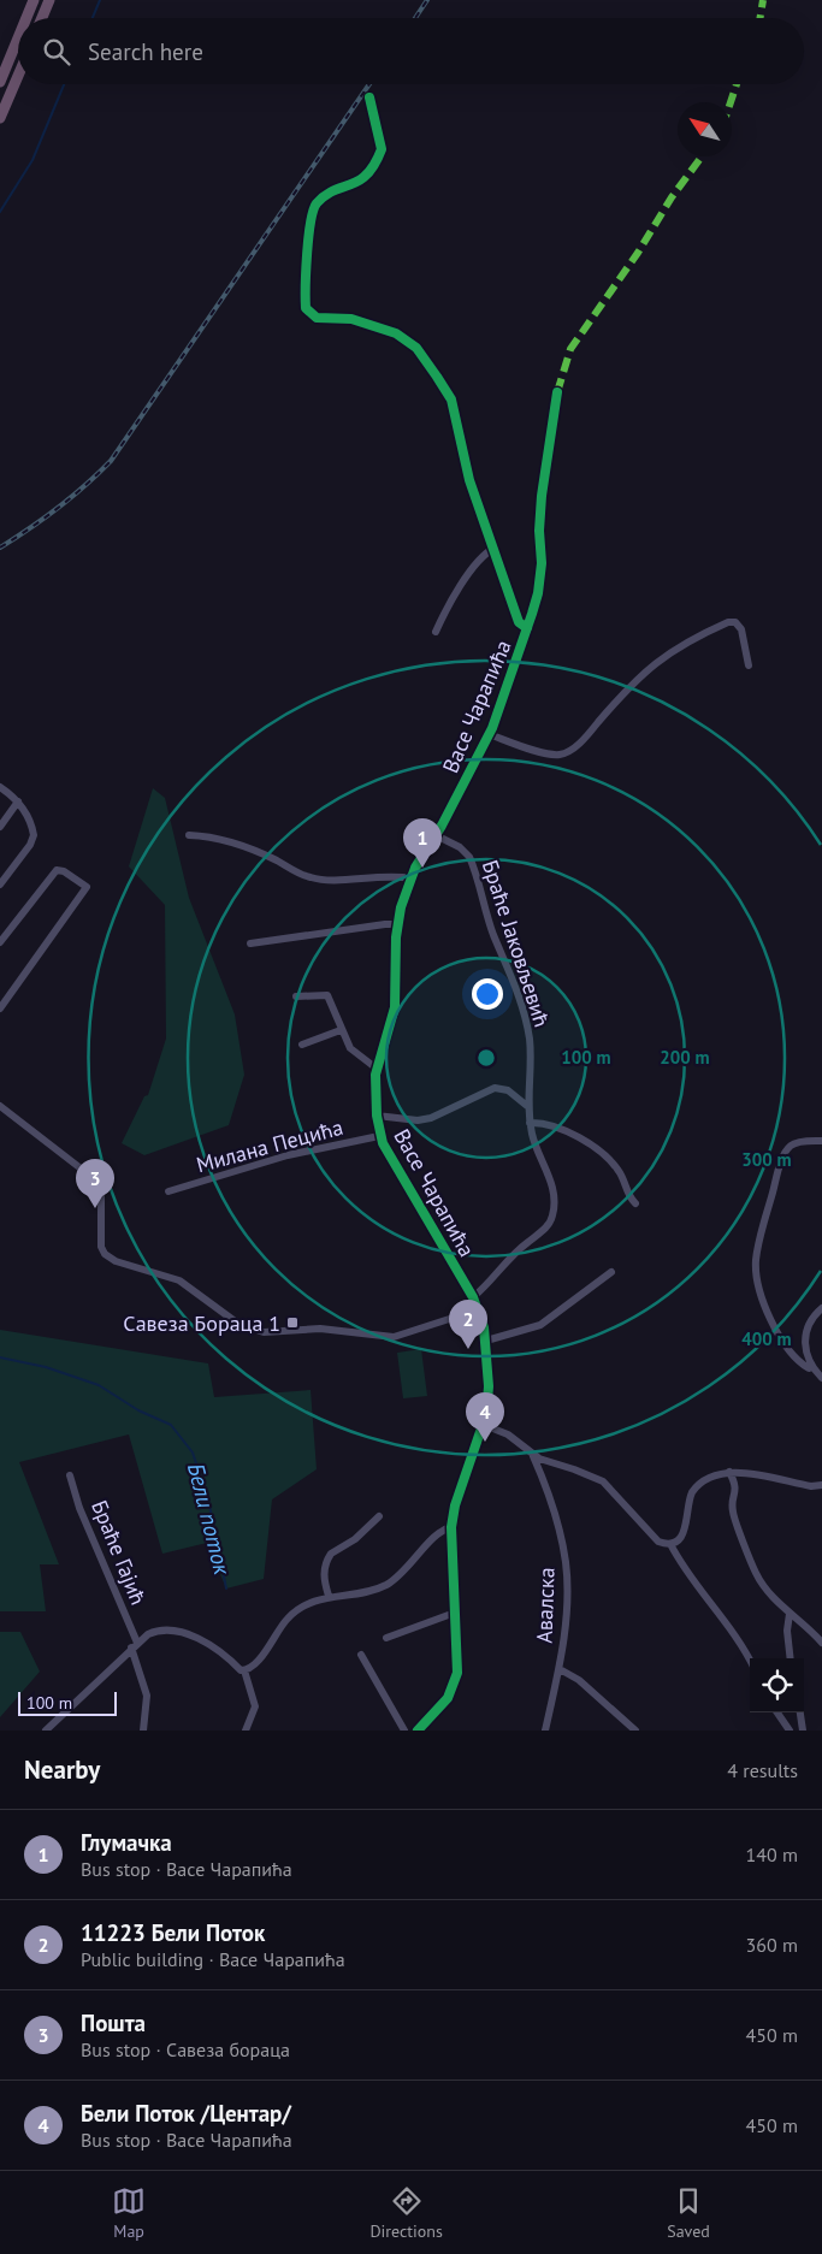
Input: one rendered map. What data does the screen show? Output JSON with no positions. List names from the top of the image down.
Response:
{
  "streets": {
    "street": [
      "Васе Чарапића",
      "Браће Јаковљевић",
      "Милана Пецића",
      "Браће Гајић",
      "Авалска"
    ]
  },
  "crossings": [
    ["Васе Чарапића", "Браће Јаковљевић"],
    ["Васе Чарапића", "Милана Пецића"],
    ["Васе Чарапића", "Авалска"]
  ],
  "water": ["Бели поток"],
  "places": {
    "transit": ["Савеза Бораца 1"]
  },
  "scale_bar": "100 m",
  "north": "top left",
  "page": {
    "search": "Search here",
    "pins": [
      "1",
      "3",
      "2",
      "4"
    ],
    "scale": "100 m",
    "heading": ["Nearby", "4 results"],
    "list": [
      {
        "mark": "1",
        "name": "Глумачка",
        "note": "Bus stop · Васе Чарапића",
        "value": "140 m"
      },
      {
        "mark": "2",
        "name": "11223 Бели Поток",
        "note": "Public building · Васе Чарапића",
        "value": "360 m"
      },
      {
        "mark": "3",
        "name": "Пошта",
        "note": "Bus stop · Савеза бораца",
        "value": "450 m"
      },
      {
        "mark": "4",
        "name": "Бели Поток /Центар/",
        "note": "Bus stop · Васе Чарапића",
        "value": "450 m"
      }
    ],
    "nav": ["Map", "Directions", "Saved"]
  },
  "rings": [
    "100 m",
    "200 m",
    "300 m",
    "400 m"
  ]
}
